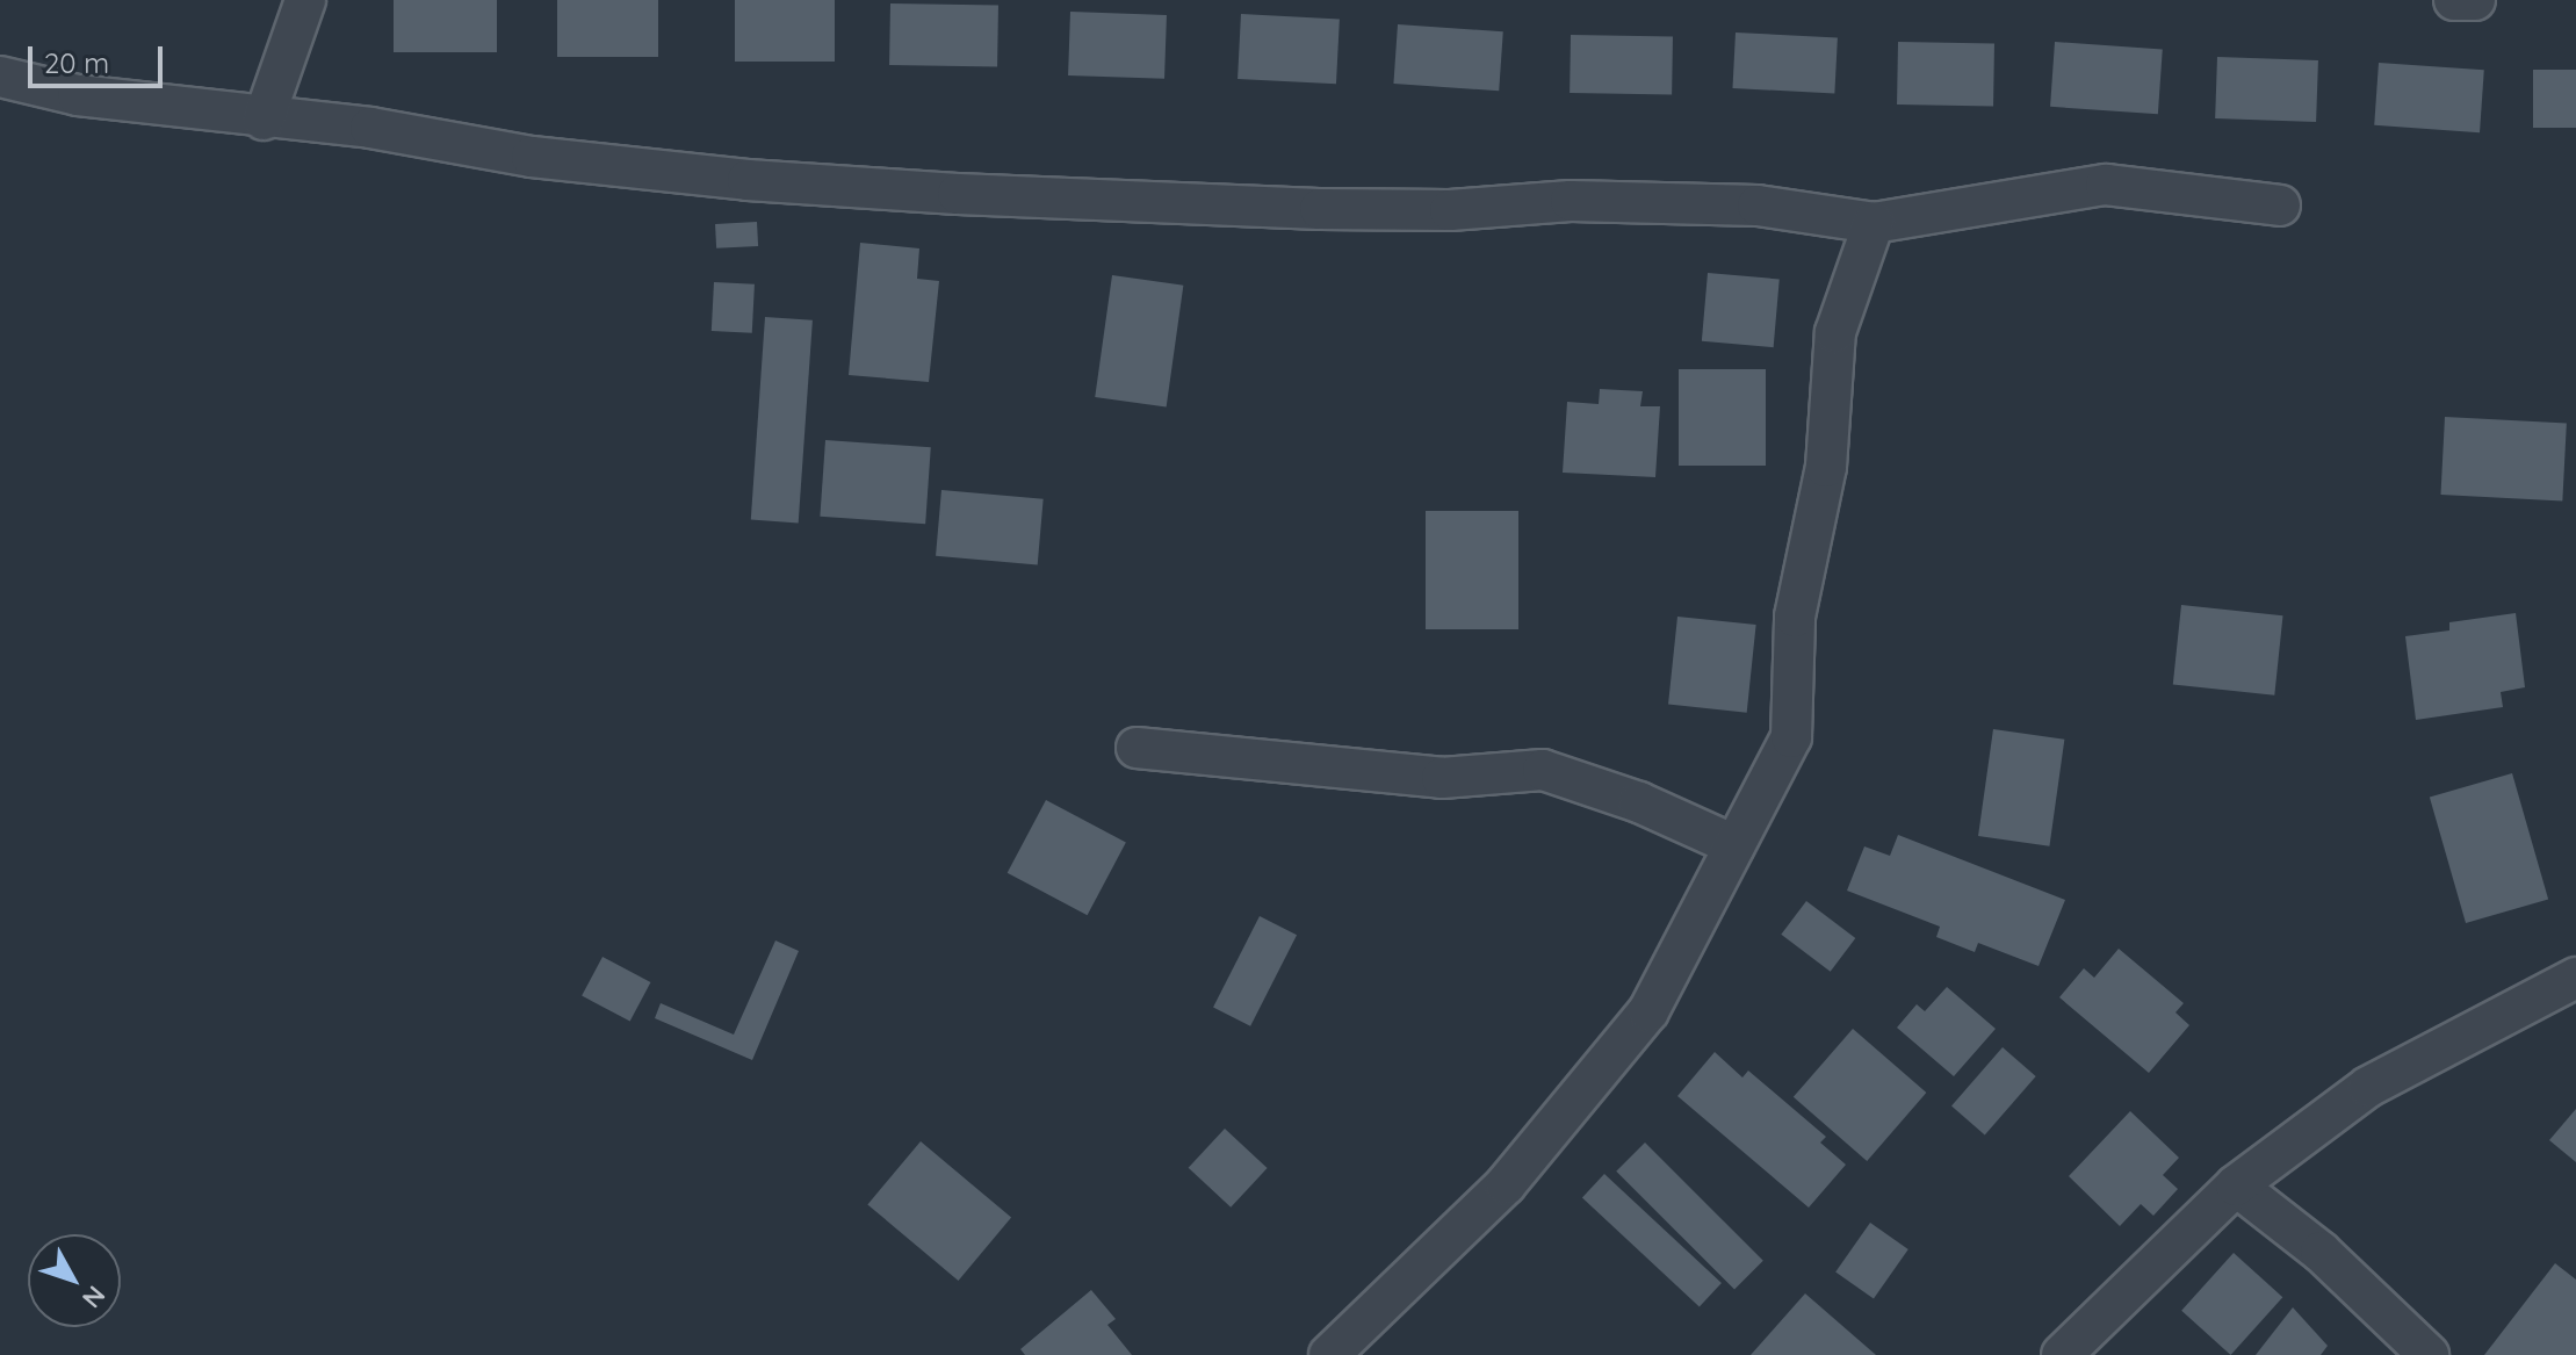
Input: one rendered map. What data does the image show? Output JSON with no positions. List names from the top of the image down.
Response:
{
  "scale_bar": "20 m",
  "north": "bottom right"
}
